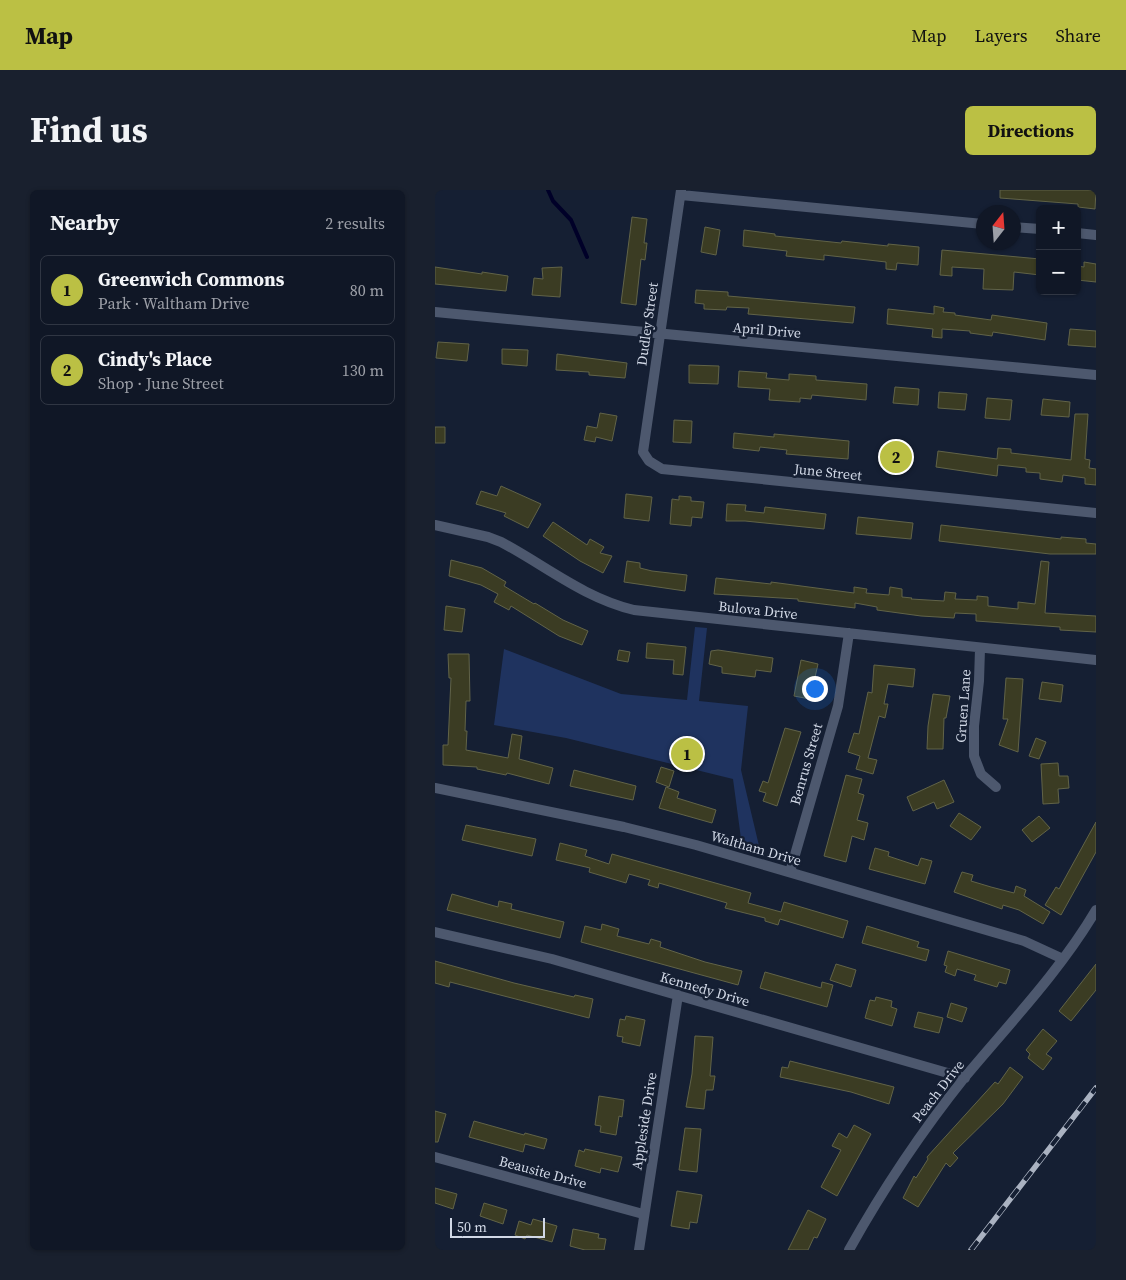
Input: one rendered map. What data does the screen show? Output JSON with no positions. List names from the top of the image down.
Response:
{
  "streets": {
    "street": [
      "Dudley Street",
      "April Drive",
      "June Street",
      "Bulova Drive",
      "Gruen Lane",
      "Benrus Street",
      "Waltham Drive",
      "Kennedy Drive",
      "Peach Drive",
      "Appleside Drive",
      "Beausite Drive"
    ]
  },
  "crossings": [
    ["Dudley Street", "April Drive"],
    ["Dudley Street", "June Street"],
    ["Bulova Drive", "Gruen Lane"],
    ["Bulova Drive", "Benrus Street"],
    ["Benrus Street", "Waltham Drive"],
    ["Waltham Drive", "Peach Drive"],
    ["Kennedy Drive", "Peach Drive"],
    ["Kennedy Drive", "Appleside Drive"],
    ["Appleside Drive", "Beausite Drive"]
  ],
  "scale_bar": "50 m",
  "north": "top",
  "page": {
    "header": "Map",
    "nav": ["Map", "Layers", "Share"],
    "title": "Find us",
    "buttons": "Directions",
    "heading": ["Nearby", "2 results"],
    "map_buttons": ["+", "−"],
    "list": [
      {
        "mark": "1",
        "name": "Greenwich Commons",
        "note": "Park · Waltham Drive",
        "value": "80 m"
      },
      {
        "mark": "2",
        "name": "Cindy's Place",
        "note": "Shop · June Street",
        "value": "130 m"
      }
    ],
    "pins": ["2", "1"],
    "scale": "50 m"
  }
}
